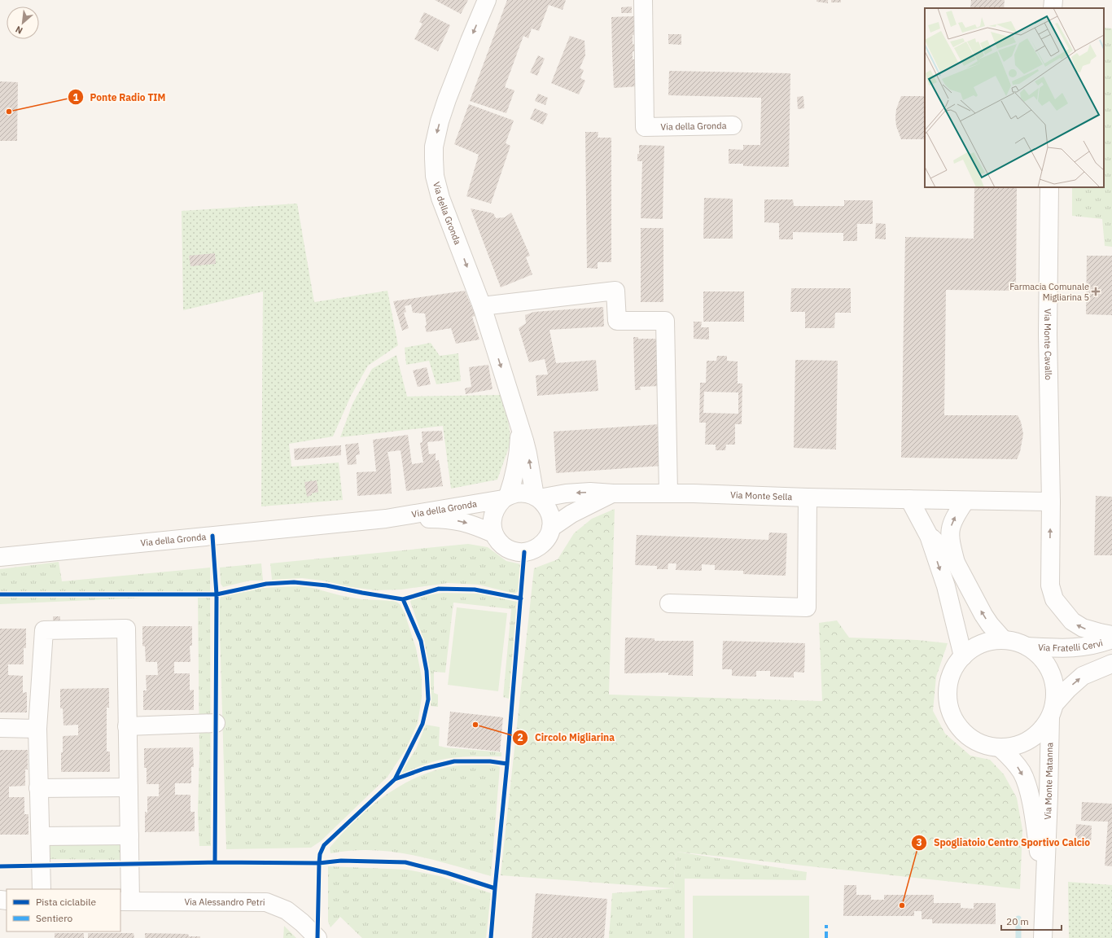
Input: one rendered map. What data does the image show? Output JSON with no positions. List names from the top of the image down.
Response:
{
  "streets": {
    "street": [
      "Via della Gronda",
      "Via Monte Cavallo",
      "Via Monte Sella",
      "Via Fratelli Cervi",
      "Via Monte Matanna",
      "Via Alessandro Petri"
    ]
  },
  "crossings": [
    ["Via della Gronda", "Via Monte Sella"],
    ["Via Monte Cavallo", "Via Monte Sella"],
    ["Via Fratelli Cervi", "Via Monte Matanna"]
  ],
  "places": {
    "other": ["Ponte Radio TIM", "Circolo Migliarina", "Spogliatoio Centro Sportivo Calcio"],
    "health": ["Farmacia Comunale Migliarina 5"]
  },
  "legend": ["Pista ciclabile", "Sentiero"],
  "scale_bar": "20 m",
  "north": "bottom left"
}
